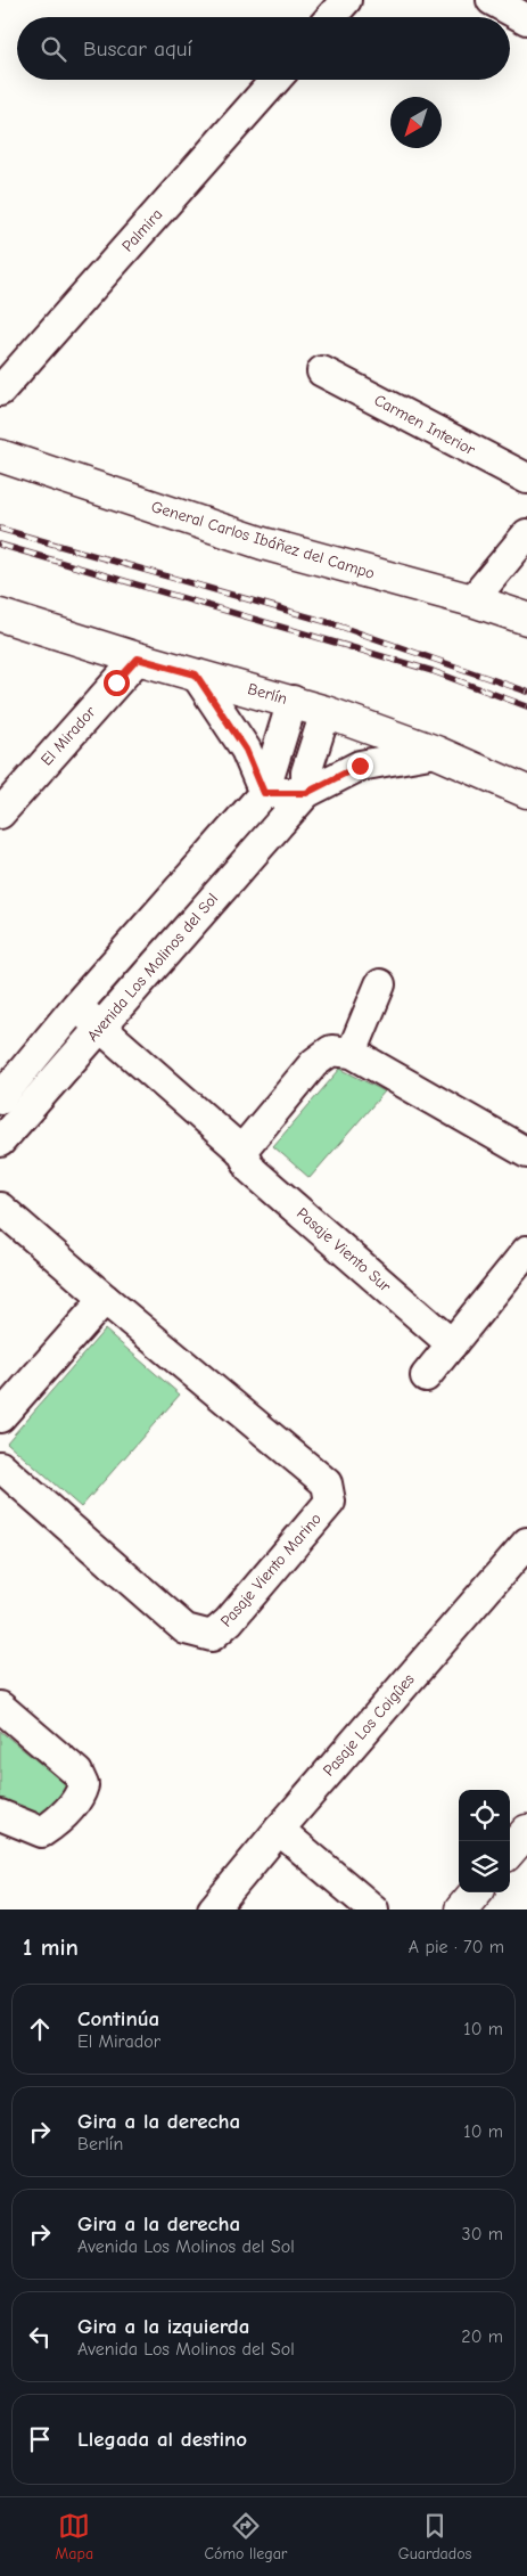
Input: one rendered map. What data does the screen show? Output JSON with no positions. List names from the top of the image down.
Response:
{
  "streets": {
    "street": [
      "Palmira",
      "Carmen Interior",
      "General Carlos Ibáñez del Campo",
      "Berlín",
      "El Mirador",
      "Avenida Los Molinos del Sol",
      "Pasaje Viento Sur",
      "Pasaje Viento Marino",
      "Pasaje Los Coigûes"
    ]
  },
  "crossings": [
    ["Berlín", "El Mirador"],
    ["Berlín", "Avenida Los Molinos del Sol"],
    ["Avenida Los Molinos del Sol", "Pasaje Viento Sur"]
  ],
  "north": "bottom left",
  "page": {
    "search": "Buscar aquí",
    "heading": ["1 min", "A pie · 70 m"],
    "list": [
      ["Continúa", "El Mirador", "10 m"],
      ["Gira a la derecha", "Berlín", "10 m"],
      ["Gira a la derecha", "Avenida Los Molinos del Sol", "30 m"],
      ["Gira a la izquierda", "Avenida Los Molinos del Sol", "20 m"],
      "Llegada al destino"
    ],
    "nav": ["Mapa", "Cómo llegar", "Guardados"]
  }
}
